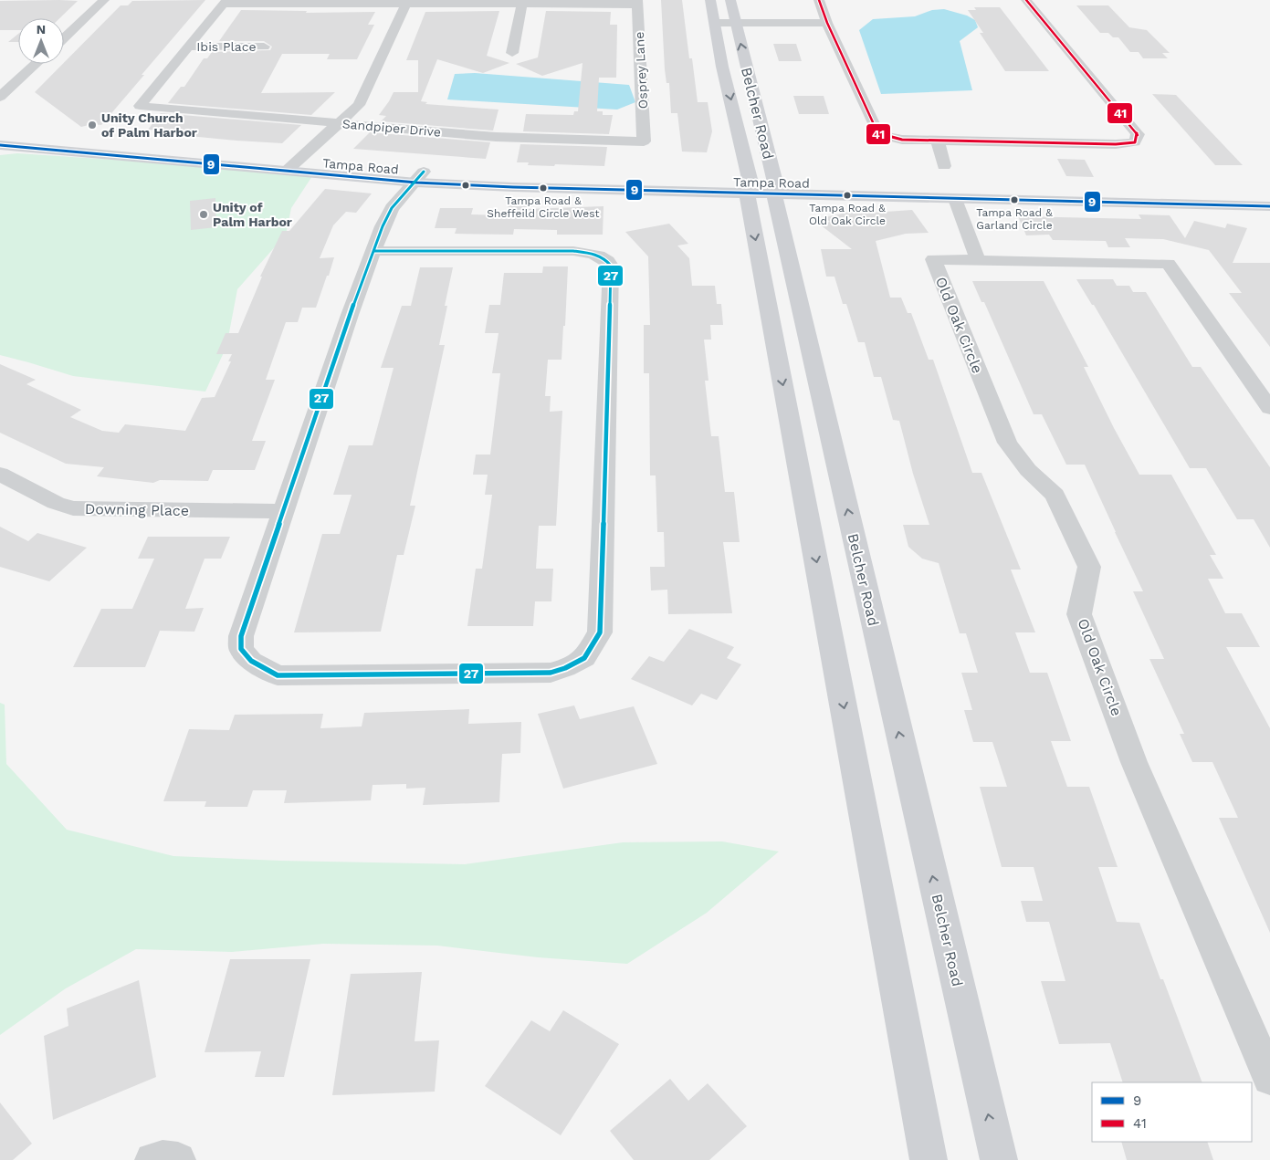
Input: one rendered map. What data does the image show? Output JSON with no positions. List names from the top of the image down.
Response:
{
  "streets": {
    "main road": ["Belcher Road", "Tampa Road"],
    "street": [
      "Ibis Place",
      "Osprey Lane",
      "Sandpiper Drive",
      "Old Oak Circle",
      "Downing Place"
    ]
  },
  "crossings": [
    ["Ibis Place", "Sandpiper Drive"],
    ["Osprey Lane", "Sandpiper Drive"],
    ["Belcher Road", "Tampa Road"]
  ],
  "places": [
    "Unity Church of Palm Harbor",
    "Tampa Road & Sheffeild Circle West",
    "Tampa Road & Old Oak Circle",
    "Tampa Road & Garland Circle",
    "Unity of Palm Harbor"
  ],
  "lines": ["transit line 41", "transit line 9", "transit line 27"],
  "legend": ["9", "41"],
  "north": "top"
}
